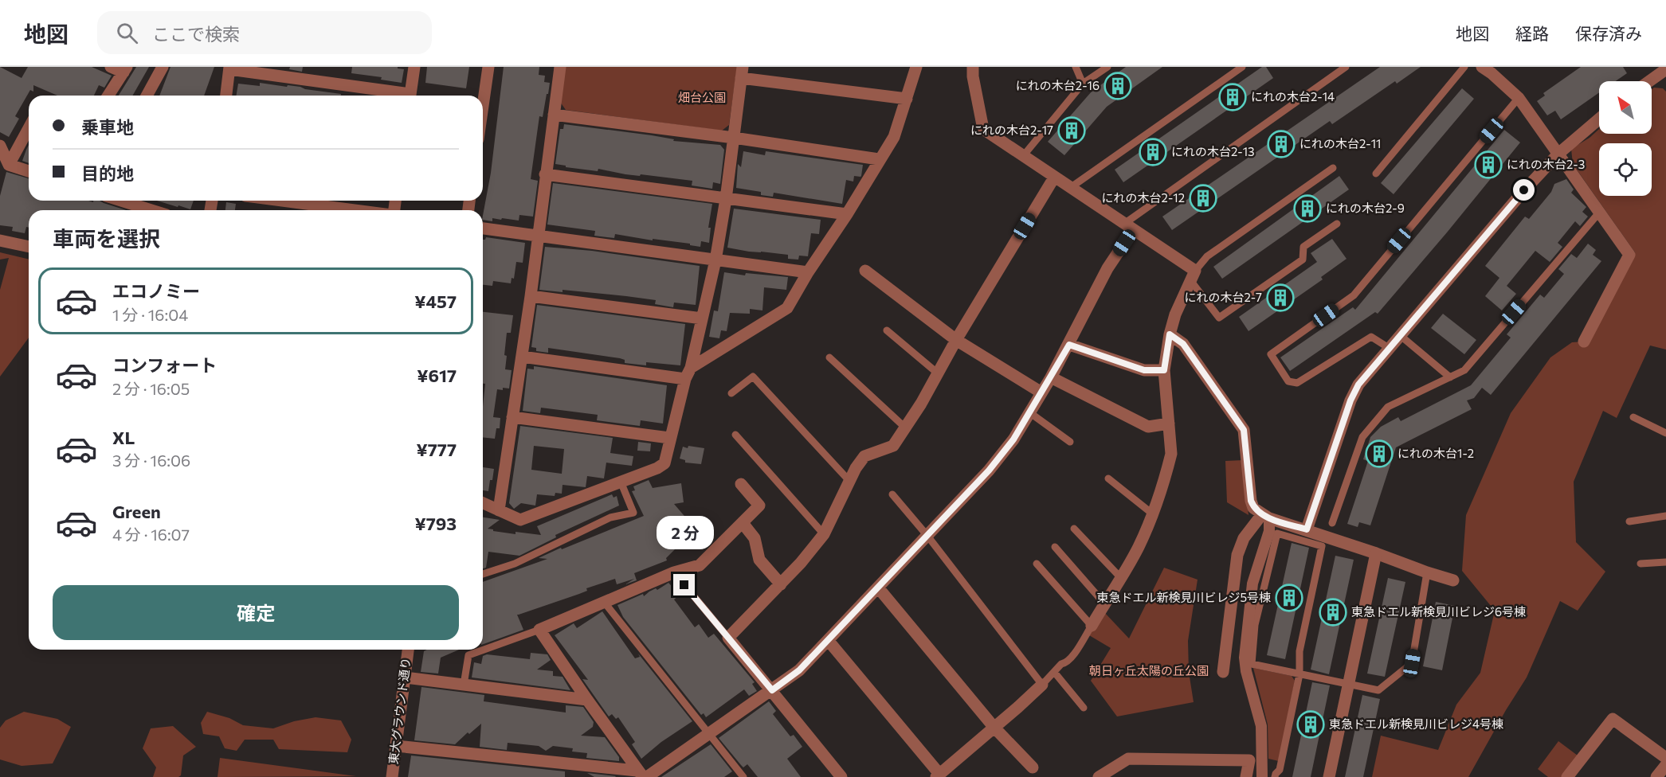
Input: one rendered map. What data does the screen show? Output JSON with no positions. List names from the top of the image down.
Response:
{
  "streets": {
    "street": ["東大グラウンド通り"]
  },
  "parks": ["畑台公園", "朝日ヶ丘太陽の丘公園"],
  "places": {
    "building": [
      "にれの木台2-16",
      "にれの木台2-14",
      "にれの木台2-17",
      "にれの木台2-11",
      "にれの木台2-13",
      "にれの木台2-3",
      "にれの木台2-12",
      "にれの木台2-9",
      "にれの木台2-7",
      "にれの木台1-2",
      "東急ドエル新検見川ビレジ5号棟",
      "東急ドエル新検見川ビレジ6号棟",
      "東急ドエル新検見川ビレジ4号棟"
    ]
  },
  "north": "top left",
  "page": {
    "header": "地図",
    "search": "ここで検索",
    "nav": ["地図", "経路", "保存済み"],
    "banner": ["乗車地", "目的地"],
    "heading": "車両を選択",
    "list": [
      {
        "name": "エコノミー",
        "note": "1 分 · 16:04",
        "value": "¥457"
      },
      {
        "name": "コンフォート",
        "note": "2 分 · 16:05",
        "value": "¥617"
      },
      {
        "name": "XL",
        "note": "3 分 · 16:06",
        "value": "¥777"
      },
      {
        "name": "Green",
        "note": "4 分 · 16:07",
        "value": "¥793"
      }
    ],
    "bubble": "2 分",
    "buttons": "確定"
  }
}
